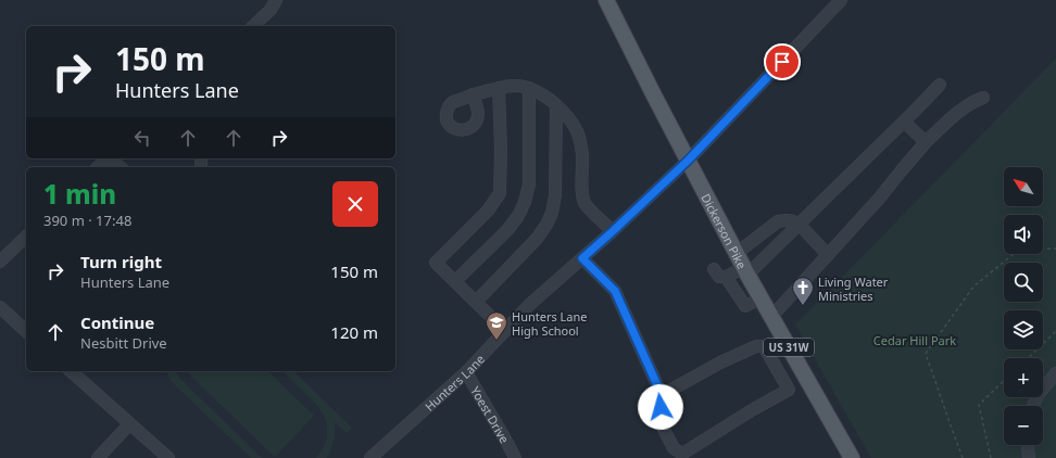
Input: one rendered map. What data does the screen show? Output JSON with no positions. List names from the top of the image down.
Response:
{
  "streets": {
    "main road": ["Dickerson Pike", "US 31W"],
    "street": ["Hunters Lane", "Yoest Drive"]
  },
  "crossings": [
    ["Dickerson Pike", "Hunters Lane"],
    ["Hunters Lane", "Yoest Drive"]
  ],
  "parks": ["Cedar Hill Park"],
  "places": {
    "church": ["Living Water Ministries"],
    "school or university": ["Hunters Lane High School"]
  },
  "north": "top left",
  "page": {
    "turn": ["150 m", "Hunters Lane"],
    "map_buttons": ["+", "−"],
    "heading": ["1 min", "390 m · 17:48"],
    "list": [
      {
        "name": "Turn right",
        "note": "Hunters Lane",
        "value": "150 m"
      },
      {
        "name": "Continue",
        "note": "Nesbitt Drive",
        "value": "120 m"
      }
    ]
  }
}
